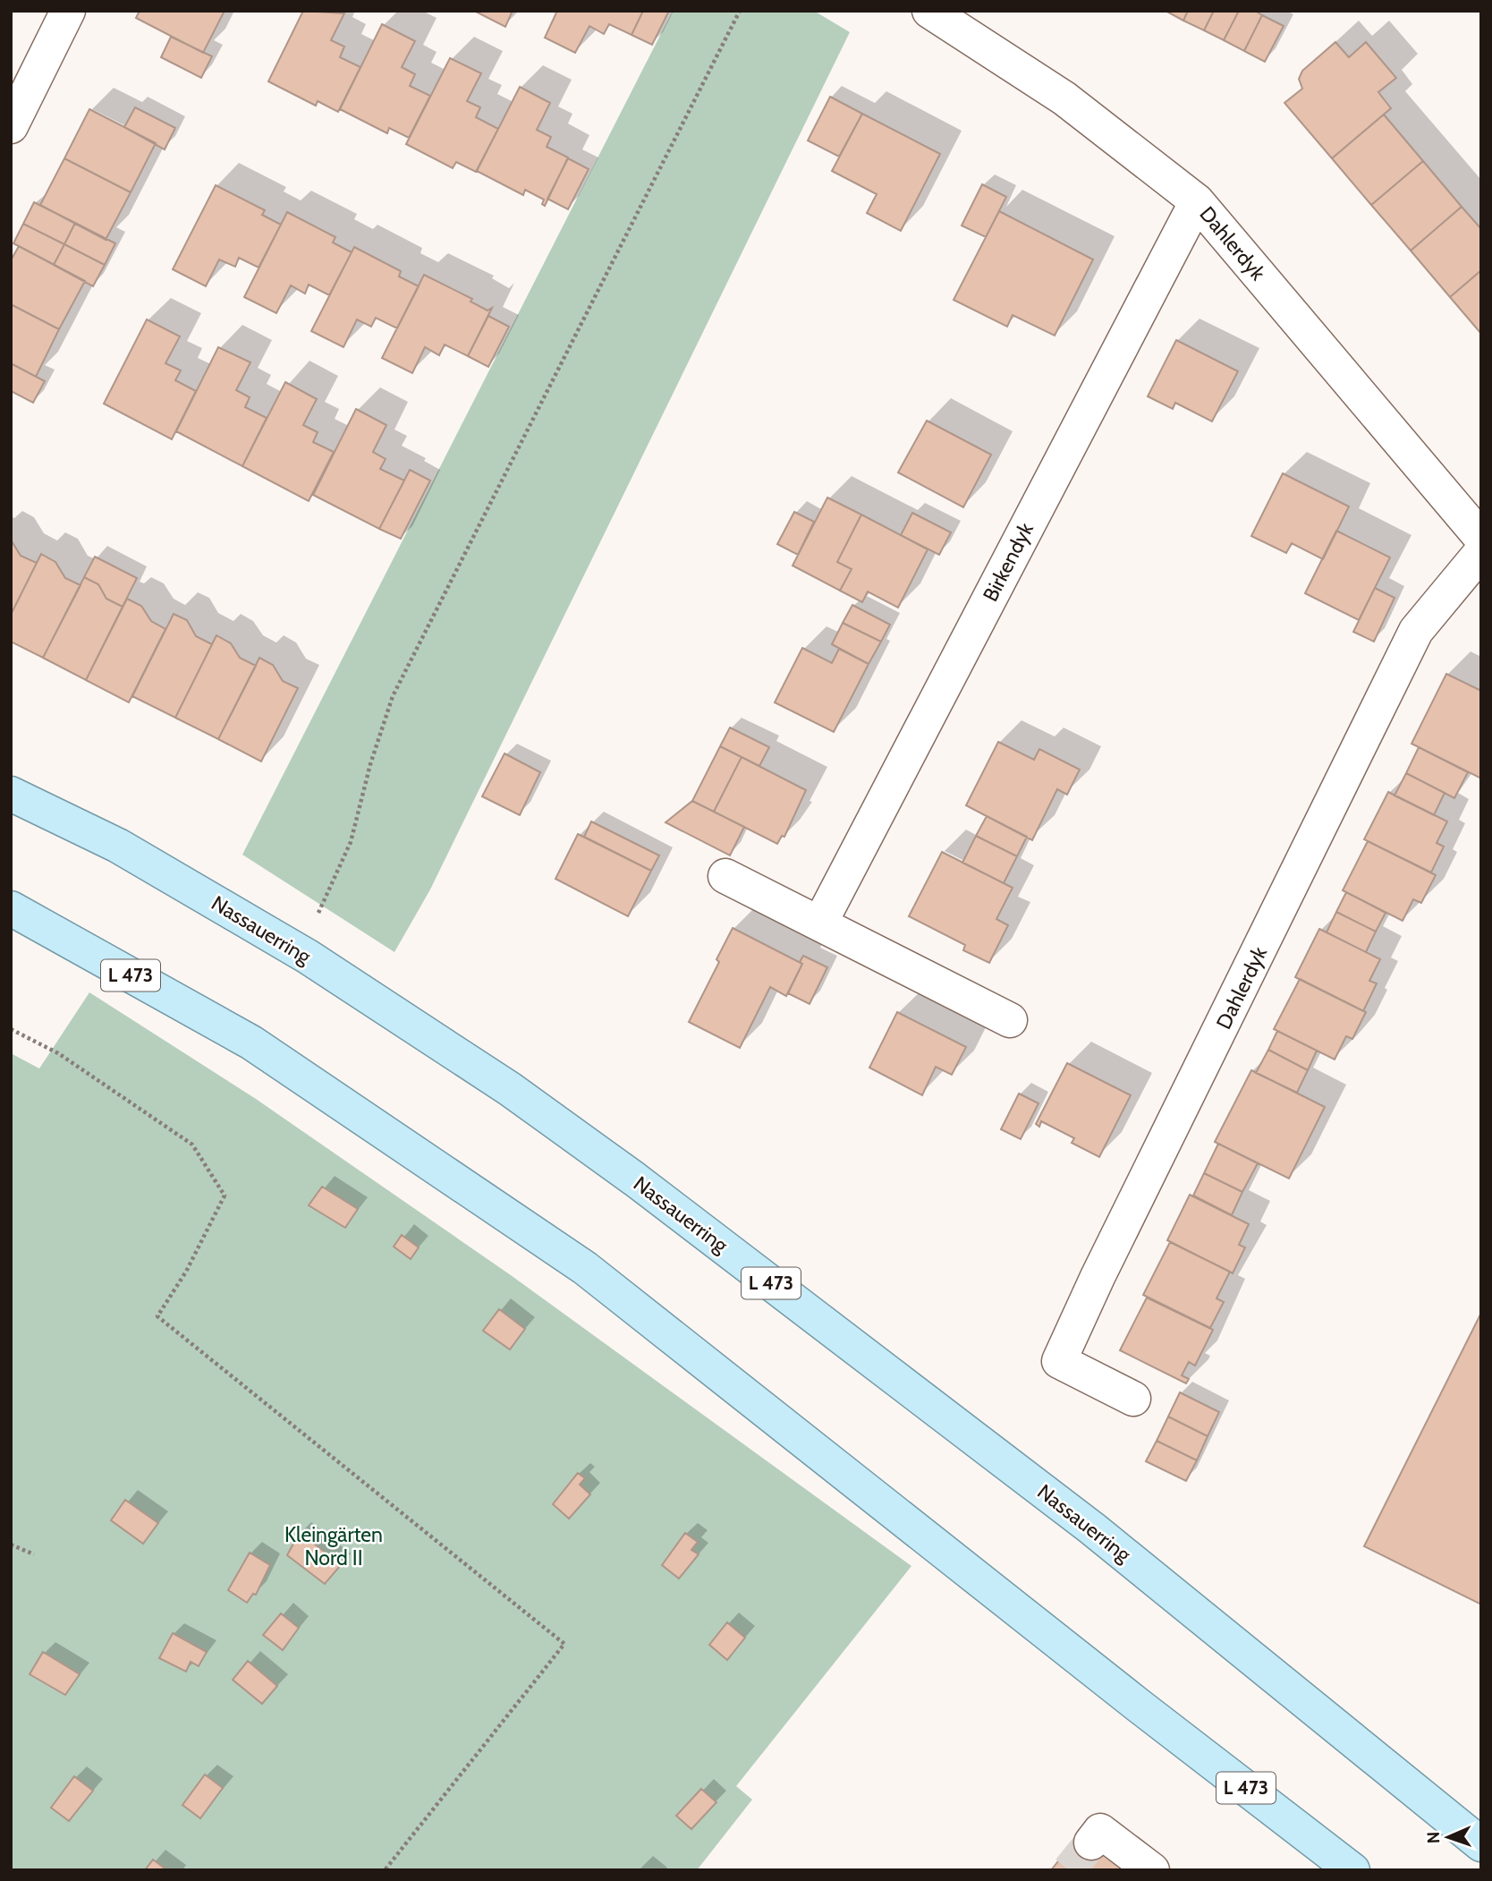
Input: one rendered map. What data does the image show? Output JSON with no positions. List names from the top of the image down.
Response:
{
  "streets": {
    "main road": ["Nassauerring", "L 473"],
    "street": ["Dahlerdyk", "Birkendyk"]
  },
  "crossings": [
    ["Dahlerdyk", "Birkendyk"]
  ],
  "parks": ["Kleingärten Nord II"],
  "north": "left"
}
